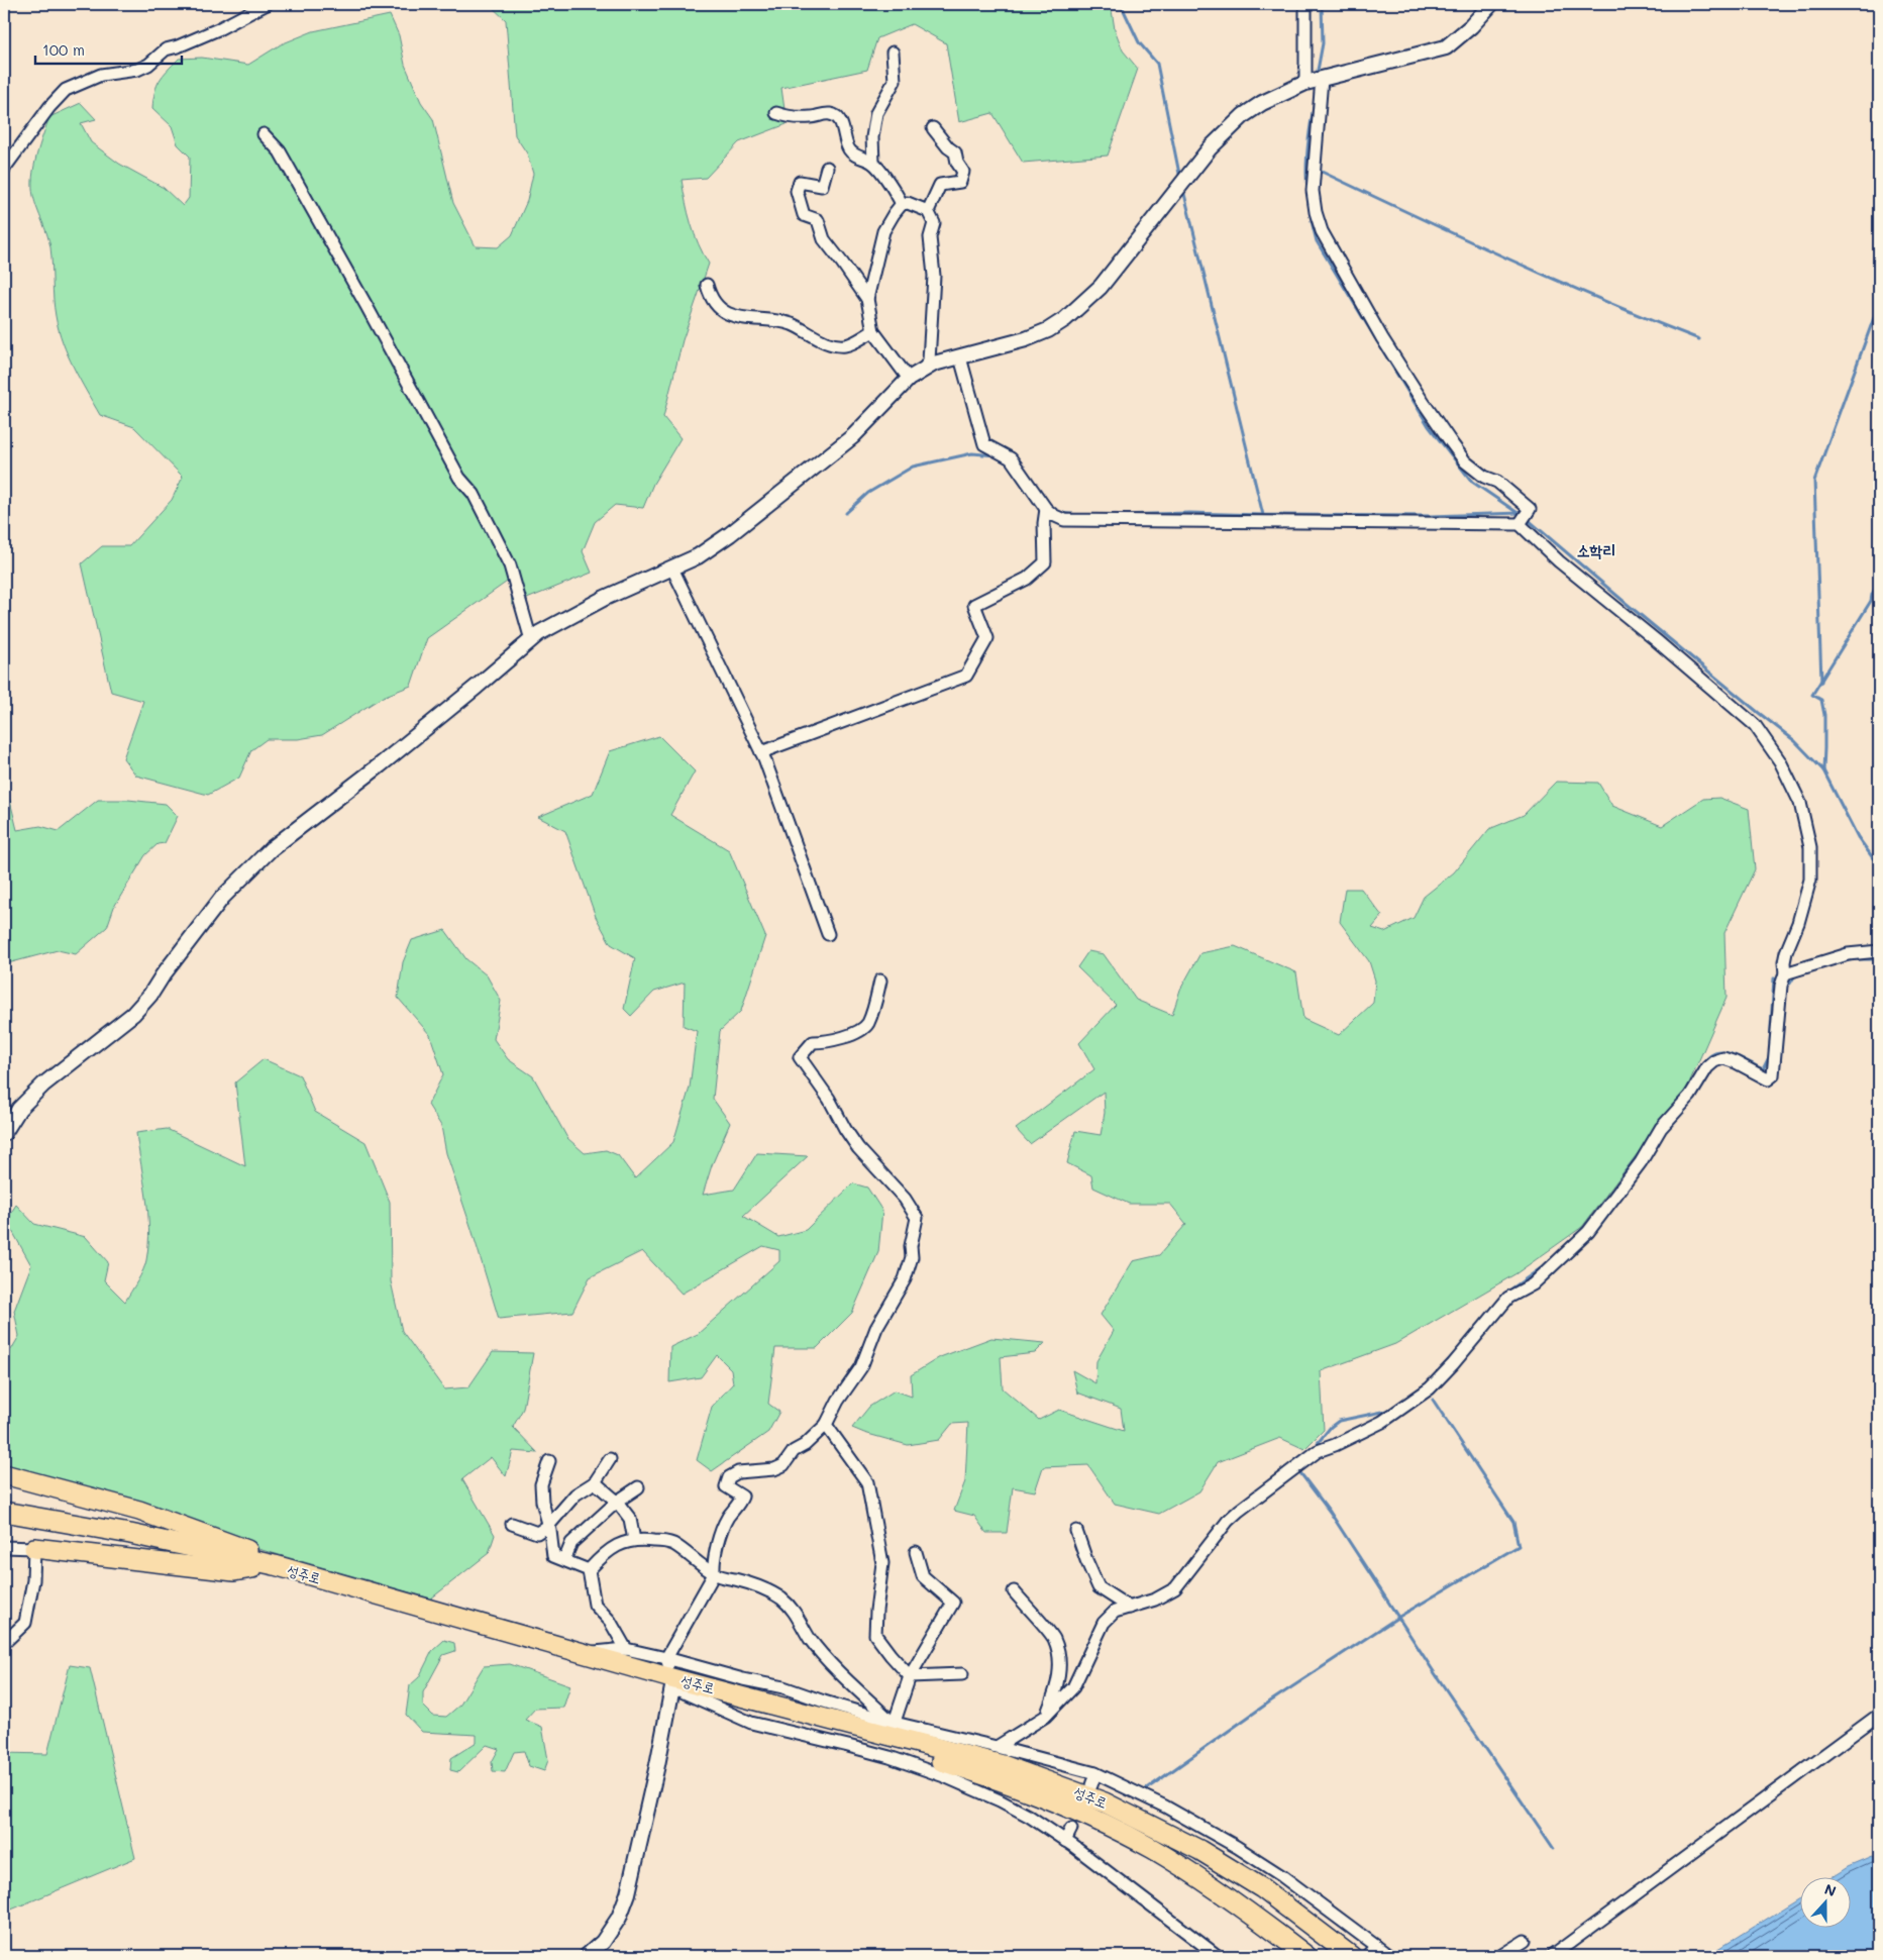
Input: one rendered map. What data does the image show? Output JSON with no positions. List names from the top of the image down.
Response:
{
  "streets": {
    "highway": ["성주로"]
  },
  "districts": ["소학리"],
  "scale_bar": "100 m",
  "north": "top"
}
